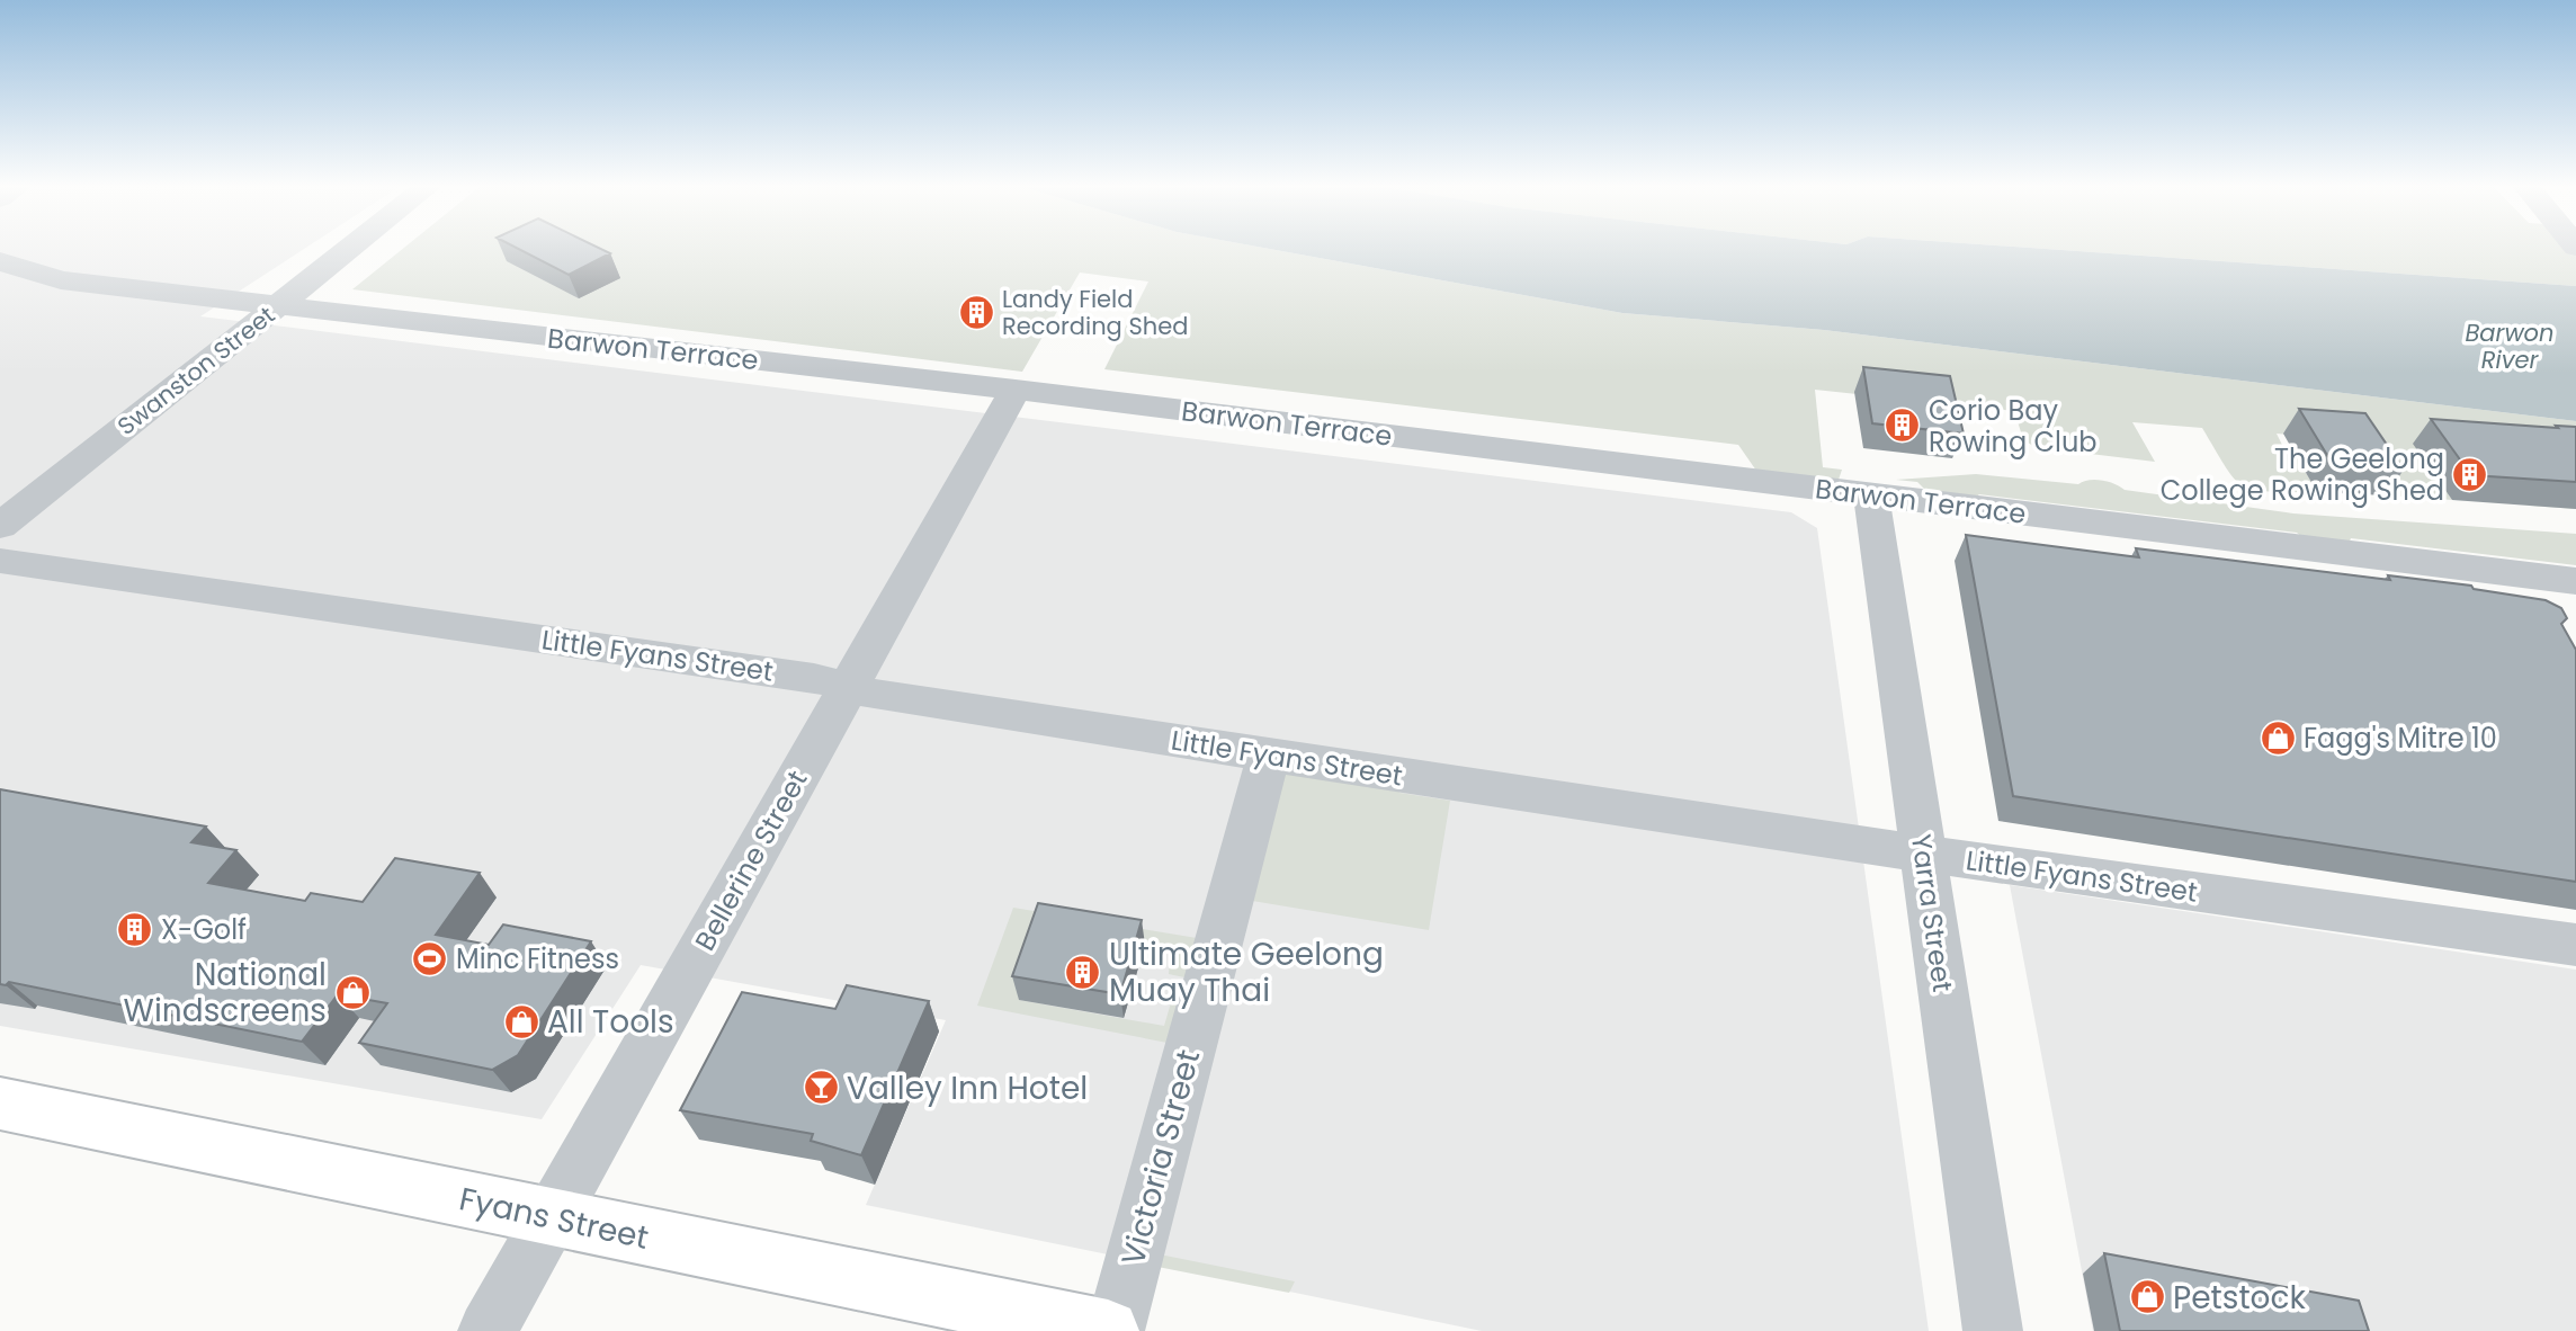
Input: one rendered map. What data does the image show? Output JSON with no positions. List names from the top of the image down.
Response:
{
  "streets": {
    "main road": ["Fyans Street"],
    "street": [
      "Barwon Terrace",
      "Swanston Street",
      "Little Fyans Street",
      "Bellerine Street",
      "Yarra Street",
      "Victoria Street"
    ]
  },
  "crossings": [
    ["Barwon Terrace", "Swanston Street"],
    ["Barwon Terrace", "Bellerine Street"],
    ["Barwon Terrace", "Yarra Street"],
    ["Little Fyans Street", "Bellerine Street"],
    ["Little Fyans Street", "Yarra Street"],
    ["Little Fyans Street", "Victoria Street"],
    ["Bellerine Street", "Fyans Street"]
  ],
  "water": ["Barwon River"],
  "places": {
    "building": [
      "Landy Field Recording Shed",
      "Corio Bay Rowing Club",
      "The Geelong College Rowing Shed",
      "X-Golf",
      "Ultimate Geelong Muay Thai"
    ],
    "shop": [
      "Fagg's Mitre 10",
      "National Windscreens",
      "All Tools",
      "Petstock"
    ],
    "sports": ["Minc Fitness"],
    "bar": ["Valley Inn Hotel"]
  }
}
